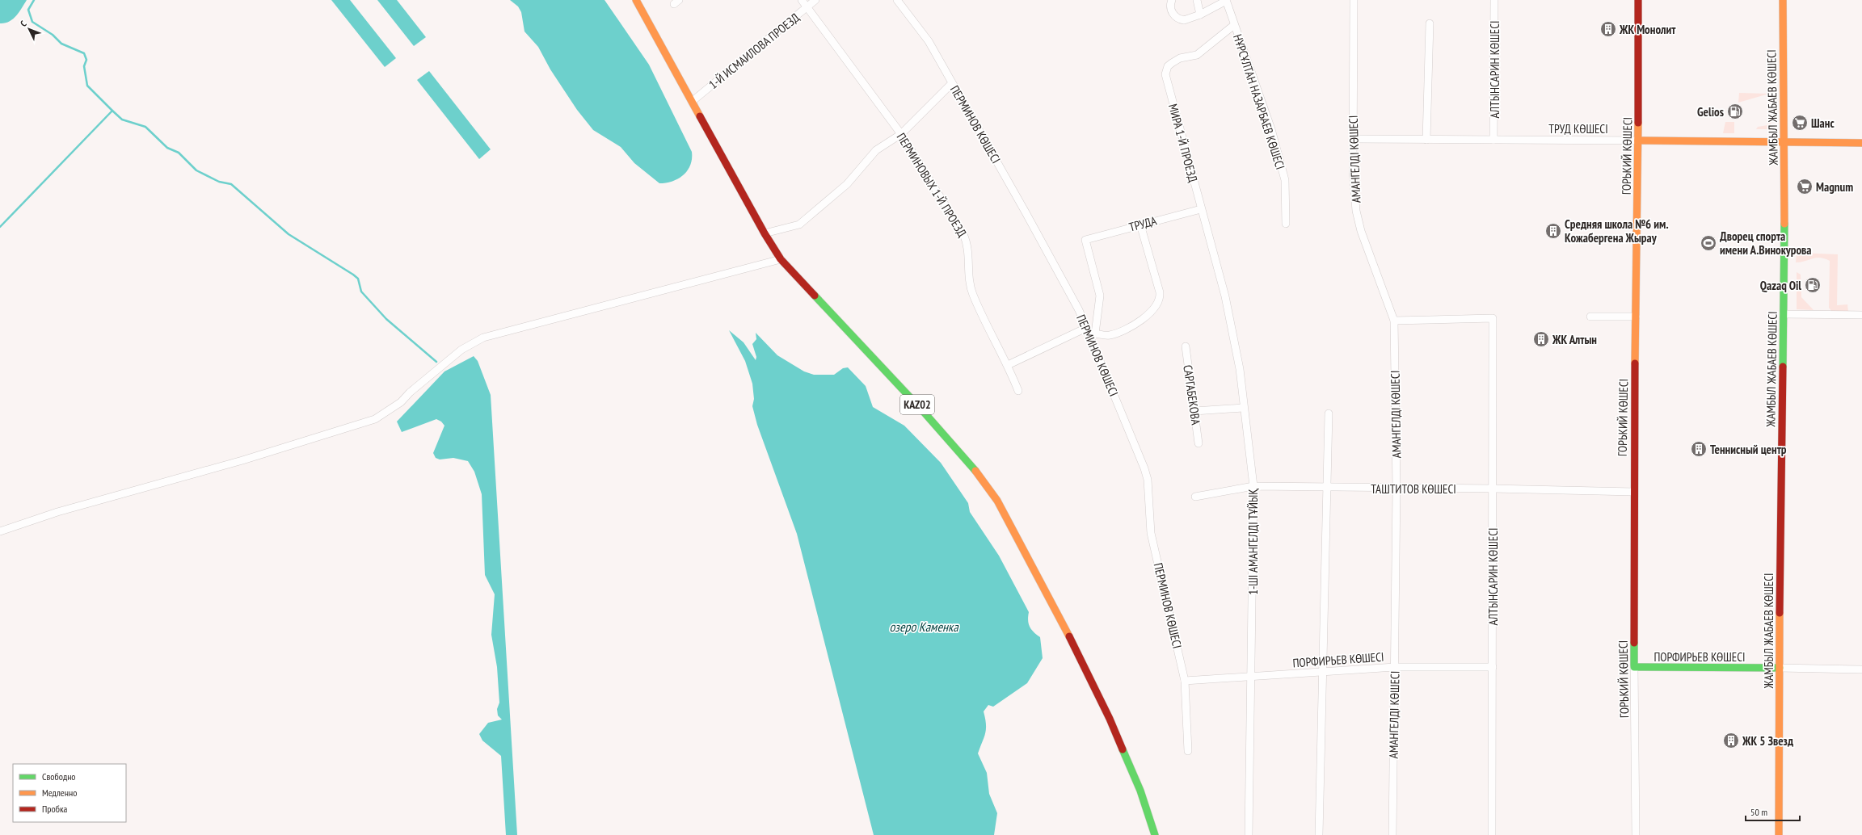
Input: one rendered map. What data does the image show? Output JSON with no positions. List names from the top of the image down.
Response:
{
  "streets": {
    "main road": [
      "ЖАМБЫЛ ЖАБАЕВ КӨШЕСІ",
      "ТРУД КӨШЕСІ",
      "ГОРЬКИЙ КӨШЕСІ",
      "KAZ02",
      "ПОРФИРЬЕВ КӨШЕСІ"
    ],
    "street": [
      "1-Й ИСМАИЛОВА ПРОЕЗД",
      "АЛТЫНСАРИН КӨШЕСІ",
      "НҰРСҰЛТАН НАЗАРБАЕВ КӨШЕСІ",
      "ПЕРМИНОВ КӨШЕСІ",
      "МИРА 1-Й ПРОЕЗД",
      "АМАНГЕЛДІ КӨШЕСІ",
      "ПЕРМИНОВЫХ 1-Й ПРОЕЗД",
      "ТРУДА",
      "САРГАБЕКОВА",
      "ТАШТИТОВ КӨШЕСІ",
      "1-ШІ АМАНГЕЛДІ ТҰЙЫҚ"
    ]
  },
  "crossings": [
    ["1-Й ИСМАИЛОВА ПРОЕЗД", "ПЕРМИНОВЫХ 1-Й ПРОЕЗД"],
    ["1-Й ИСМАИЛОВА ПРОЕЗД", "KAZ02"],
    ["АЛТЫНСАРИН КӨШЕСІ", "ТРУД КӨШЕСІ"],
    ["АЛТЫНСАРИН КӨШЕСІ", "АМАНГЕЛДІ КӨШЕСІ"],
    ["АЛТЫНСАРИН КӨШЕСІ", "ТАШТИТОВ КӨШЕСІ"],
    ["АЛТЫНСАРИН КӨШЕСІ", "ПОРФИРЬЕВ КӨШЕСІ"],
    ["НҰРСҰЛТАН НАЗАРБАЕВ КӨШЕСІ", "МИРА 1-Й ПРОЕЗД"],
    ["ЖАМБЫЛ ЖАБАЕВ КӨШЕСІ", "ТРУД КӨШЕСІ"],
    ["ЖАМБЫЛ ЖАБАЕВ КӨШЕСІ", "ПОРФИРЬЕВ КӨШЕСІ"],
    ["ПЕРМИНОВ КӨШЕСІ", "ТРУДА"],
    ["ПЕРМИНОВ КӨШЕСІ", "ПОРФИРЬЕВ КӨШЕСІ"],
    ["ТРУД КӨШЕСІ", "ГОРЬКИЙ КӨШЕСІ"],
    ["ТРУД КӨШЕСІ", "АМАНГЕЛДІ КӨШЕСІ"],
    ["МИРА 1-Й ПРОЕЗД", "ТРУДА"],
    ["МИРА 1-Й ПРОЕЗД", "1-ШІ АМАНГЕЛДІ ТҰЙЫҚ"],
    ["ГОРЬКИЙ КӨШЕСІ", "ТАШТИТОВ КӨШЕСІ"],
    ["ГОРЬКИЙ КӨШЕСІ", "ПОРФИРЬЕВ КӨШЕСІ"],
    ["АМАНГЕЛДІ КӨШЕСІ", "ТАШТИТОВ КӨШЕСІ"],
    ["АМАНГЕЛДІ КӨШЕСІ", "ПОРФИРЬЕВ КӨШЕСІ"],
    ["ТАШТИТОВ КӨШЕСІ", "1-ШІ АМАНГЕЛДІ ТҰЙЫҚ"],
    ["1-ШІ АМАНГЕЛДІ ТҰЙЫҚ", "ПОРФИРЬЕВ КӨШЕСІ"]
  ],
  "water": ["озеро Каменка"],
  "places": {
    "building": [
      "ЖК Монолит",
      "Средняя школа №6 им. Кожабергена Жырау",
      "ЖК Алтын",
      "Теннисный центр",
      "ЖК 5 Звезд"
    ],
    "fuel station": ["Gelios", "Qazaq Oil"],
    "supermarket": ["Шанс", "Magnum"],
    "sports": ["Дворец спорта имени А.Винокурова"]
  },
  "legend": ["Свободно", "Медленно", "Пробка"],
  "scale_bar": "50 m",
  "north": "top left"
}
